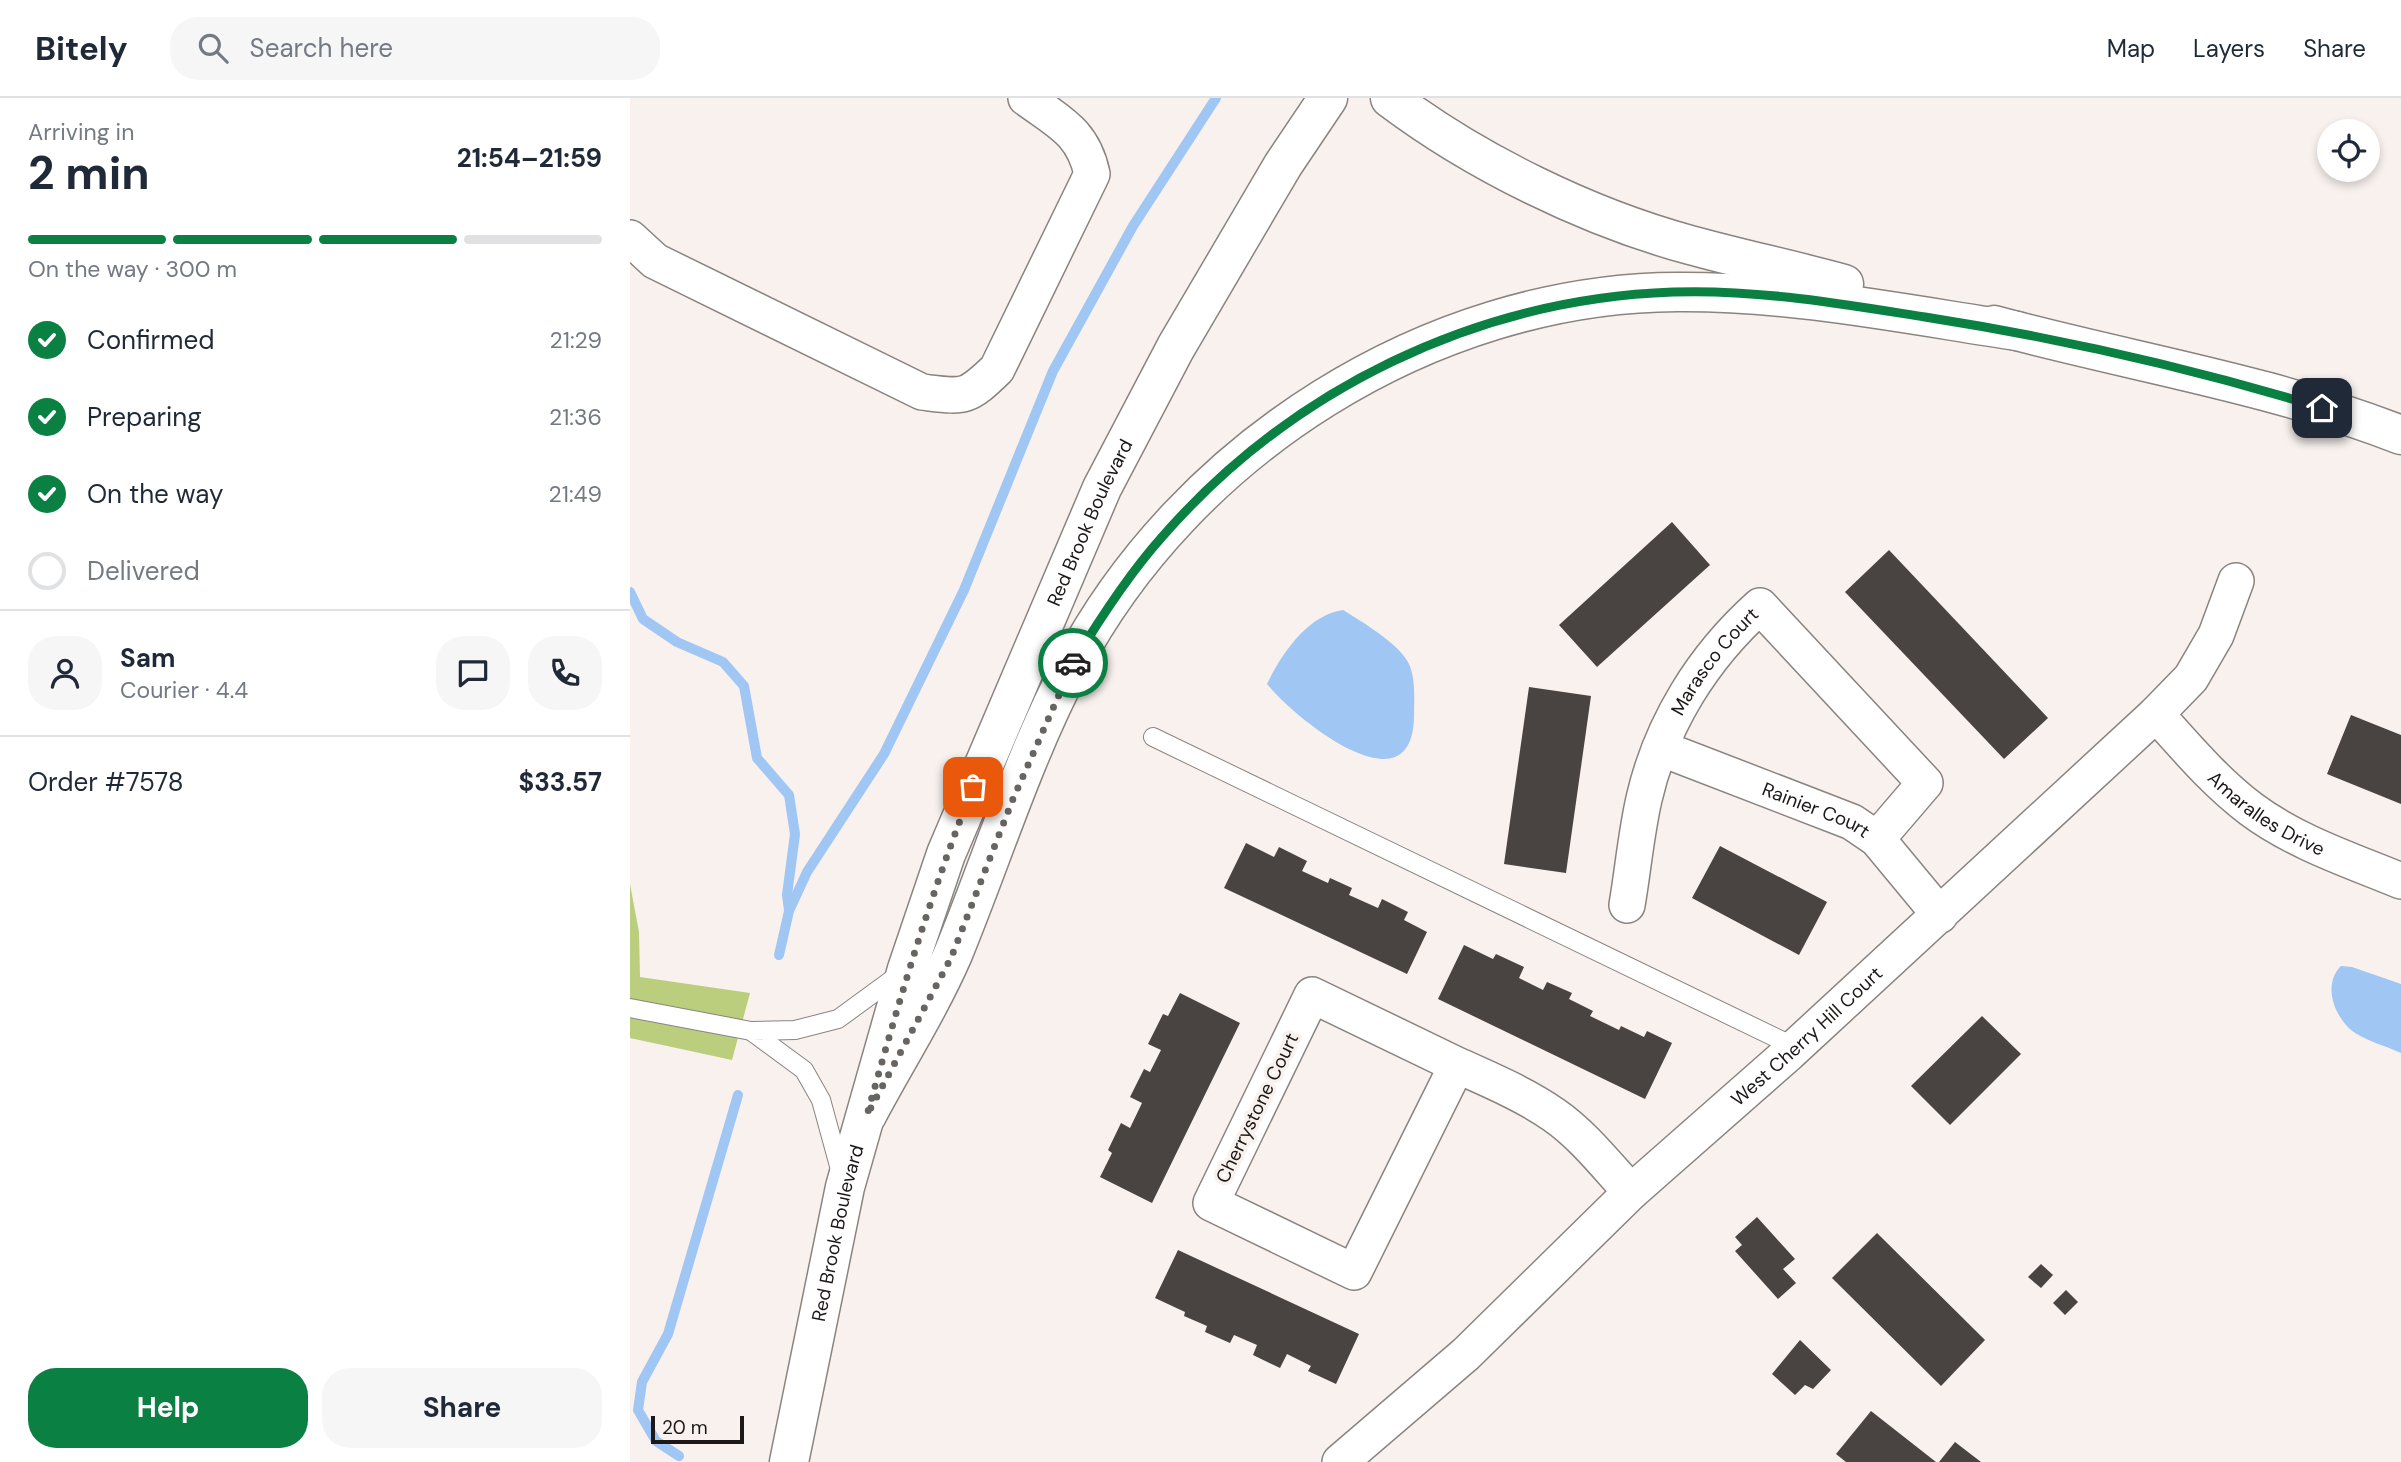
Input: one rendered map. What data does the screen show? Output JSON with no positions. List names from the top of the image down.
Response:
{
  "streets": {
    "main road": ["Red Brook Boulevard"],
    "street": [
      "Marasco Court",
      "Rainier Court",
      "Amaralles Drive",
      "West Cherry Hill Court",
      "Cherrystone Court"
    ]
  },
  "crossings": [
    ["Marasco Court", "Rainier Court"],
    ["Rainier Court", "West Cherry Hill Court"],
    ["Amaralles Drive", "West Cherry Hill Court"],
    ["West Cherry Hill Court", "Cherrystone Court"]
  ],
  "scale_bar": "20 m",
  "page": {
    "header": "Bitely",
    "search": "Search here",
    "nav": ["Map", "Layers", "Share"],
    "heading": ["2 min", "Arriving in", "21:54–21:59"],
    "panel": [
      "Sam",
      "Courier · 4.4",
      "Order #7578",
      "$33.57"
    ],
    "bar": "On the way · 300 m",
    "list": [
      ["Confirmed", "21:29"],
      ["Preparing", "21:36"],
      ["On the way", "21:49"],
      "Delivered"
    ],
    "buttons": ["Help", "Share"],
    "scale": "20 m"
  }
}
